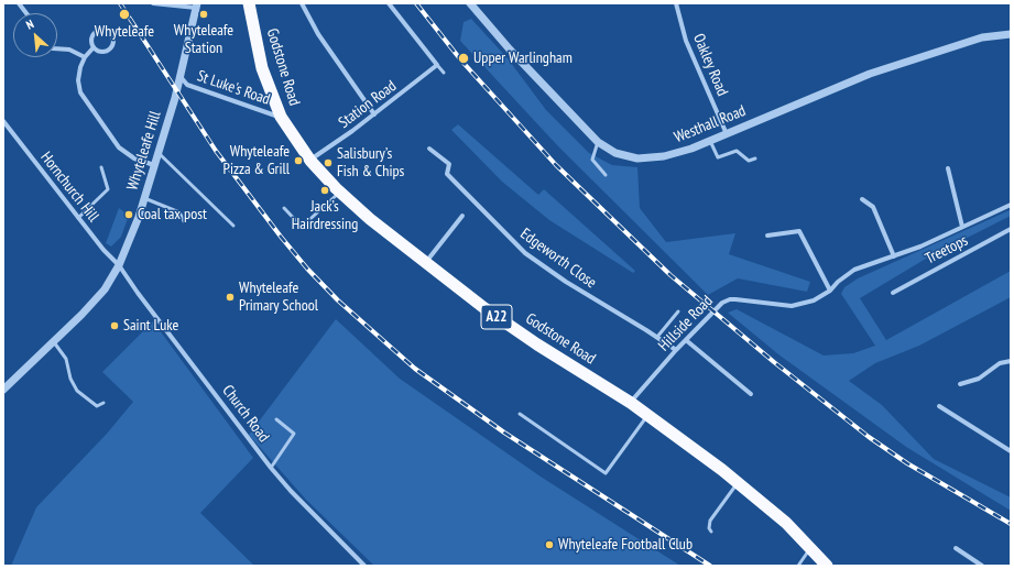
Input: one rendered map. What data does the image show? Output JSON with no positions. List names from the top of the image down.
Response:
{
  "streets": {
    "highway": ["Godstone Road", "A22"],
    "street": [
      "Oakley Road",
      "St Luke's Road",
      "Station Road",
      "Westhall Road",
      "Whyteleafe Hill",
      "Hornchurch Hill",
      "Treetops",
      "Edgeworth Close",
      "Hillside Road",
      "Church Road"
    ]
  },
  "crossings": [
    ["Oakley Road", "Westhall Road"],
    ["Godstone Road", "St Luke's Road"],
    ["Godstone Road", "Station Road"],
    ["Godstone Road", "Hillside Road"],
    ["St Luke's Road", "Whyteleafe Hill"],
    ["Whyteleafe Hill", "Hornchurch Hill"],
    ["Whyteleafe Hill", "Church Road"],
    ["Hornchurch Hill", "Church Road"],
    ["Edgeworth Close", "Hillside Road"]
  ],
  "places": [
    "Whyteleafe",
    "Whyteleafe Station",
    "Upper Warlingham",
    "Whyteleafe Pizza & Grill",
    "Salisbury’s Fish & Chips",
    "Jack’s Hairdressing",
    "Coal tax post",
    "Whyteleafe Primary School",
    "Saint Luke",
    "Whyteleafe Football Club"
  ],
  "north": "top left"
}
